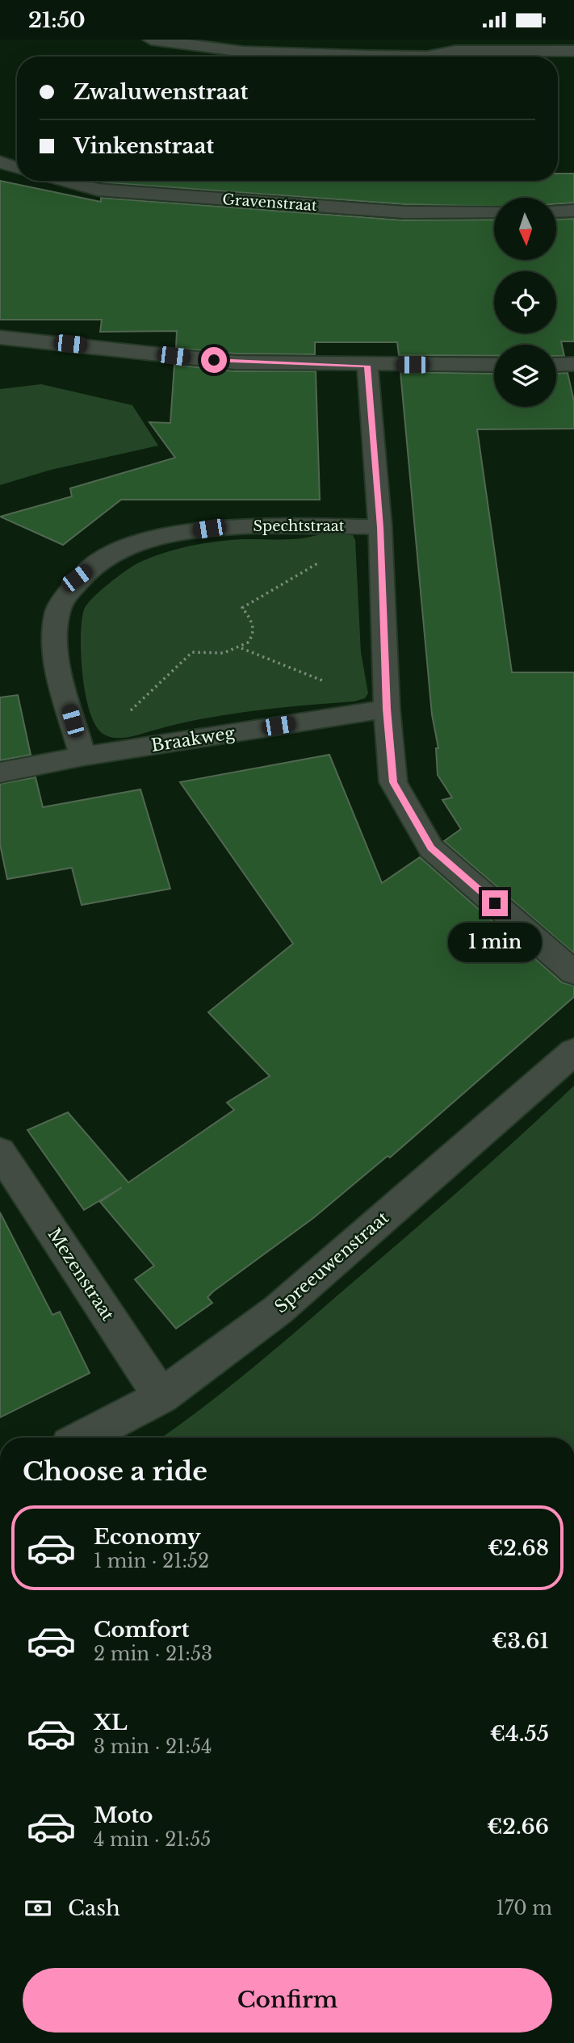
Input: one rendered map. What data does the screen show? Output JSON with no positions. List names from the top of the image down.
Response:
{
  "streets": {
    "street": [
      "Gravenstraat",
      "Spechtstraat",
      "Braakweg",
      "Spreeuwenstraat",
      "Mezenstraat"
    ]
  },
  "crossings": [
    ["Spechtstraat", "Braakweg"],
    ["Spreeuwenstraat", "Mezenstraat"]
  ],
  "north": "bottom",
  "page": {
    "status": "21:50",
    "banner": ["Zwaluwenstraat", "Vinkenstraat"],
    "bubble": "1 min",
    "heading": "Choose a ride",
    "list": [
      {
        "name": "Economy",
        "note": "1 min · 21:52",
        "value": "€2.68"
      },
      {
        "name": "Comfort",
        "note": "2 min · 21:53",
        "value": "€3.61"
      },
      {
        "name": "XL",
        "note": "3 min · 21:54",
        "value": "€4.55"
      },
      {
        "name": "Moto",
        "note": "4 min · 21:55",
        "value": "€2.66"
      }
    ],
    "pay": ["Cash", "170 m"],
    "buttons": "Confirm"
  }
}
